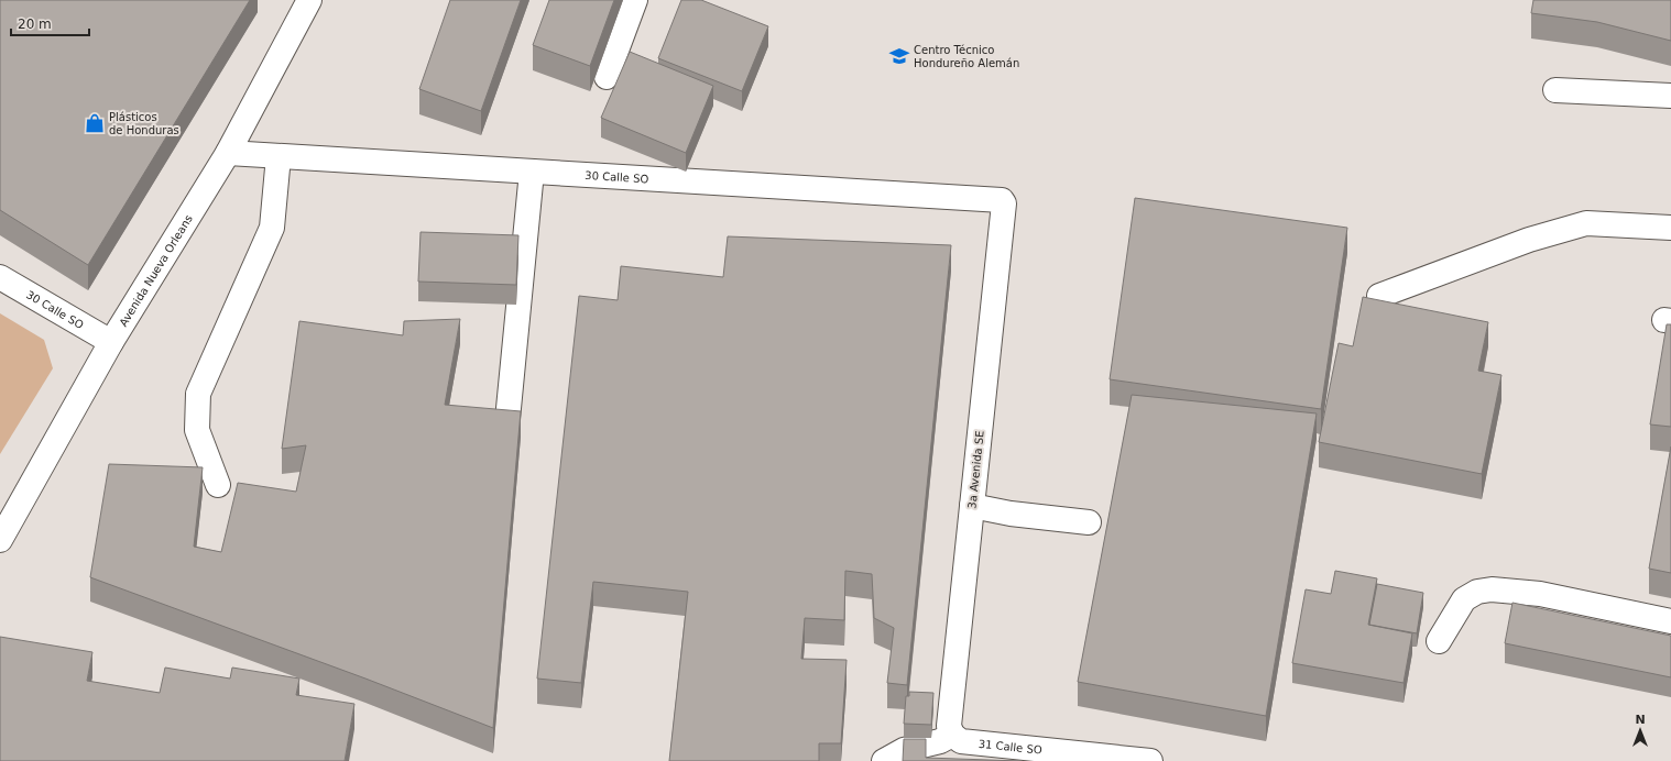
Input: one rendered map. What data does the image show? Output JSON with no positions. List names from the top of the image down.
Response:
{
  "streets": {
    "street": [
      "30 Calle SO",
      "Avenida Nueva Orleans",
      "3a Avenida SE",
      "31 Calle SO"
    ]
  },
  "crossings": [
    ["30 Calle SO", "Avenida Nueva Orleans"],
    ["30 Calle SO", "3a Avenida SE"],
    ["3a Avenida SE", "31 Calle SO"]
  ],
  "places": {
    "school or university": ["Centro Técnico Hondureño Alemán"],
    "shop": ["Plásticos de Honduras"]
  },
  "scale_bar": "20 m",
  "north": "top"
}
